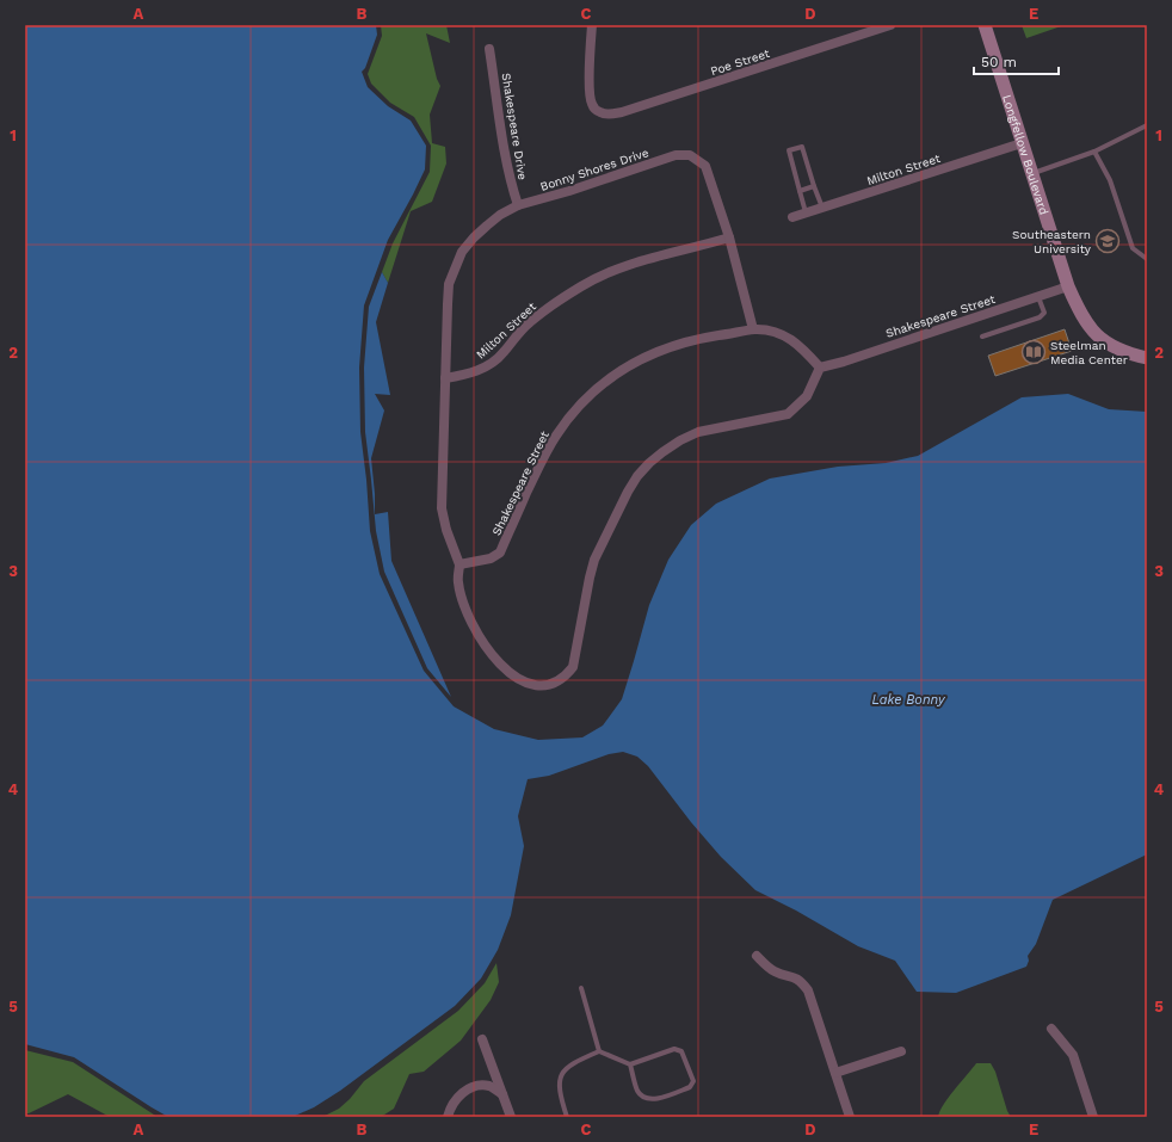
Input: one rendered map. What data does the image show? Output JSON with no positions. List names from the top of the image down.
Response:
{
  "streets": {
    "street": [
      "Poe Street",
      "Shakespeare Drive",
      "Longfellow Boulevard",
      "Bonny Shores Drive",
      "Milton Street",
      "Shakespeare Street"
    ]
  },
  "crossings": [
    ["Shakespeare Drive", "Bonny Shores Drive"],
    ["Longfellow Boulevard", "Milton Street"],
    ["Longfellow Boulevard", "Shakespeare Street"],
    ["Bonny Shores Drive", "Milton Street"],
    ["Bonny Shores Drive", "Shakespeare Street"]
  ],
  "water": ["Lake Bonny"],
  "places": {
    "school or university": ["Southeastern University"],
    "library": ["Steelman Media Center"]
  },
  "scale_bar": "50 m",
  "grid": {
    "columns": [
      "A",
      "B",
      "C",
      "D",
      "E"
    ],
    "rows": [
      "1",
      "2",
      "3",
      "4",
      "5"
    ]
  }
}
